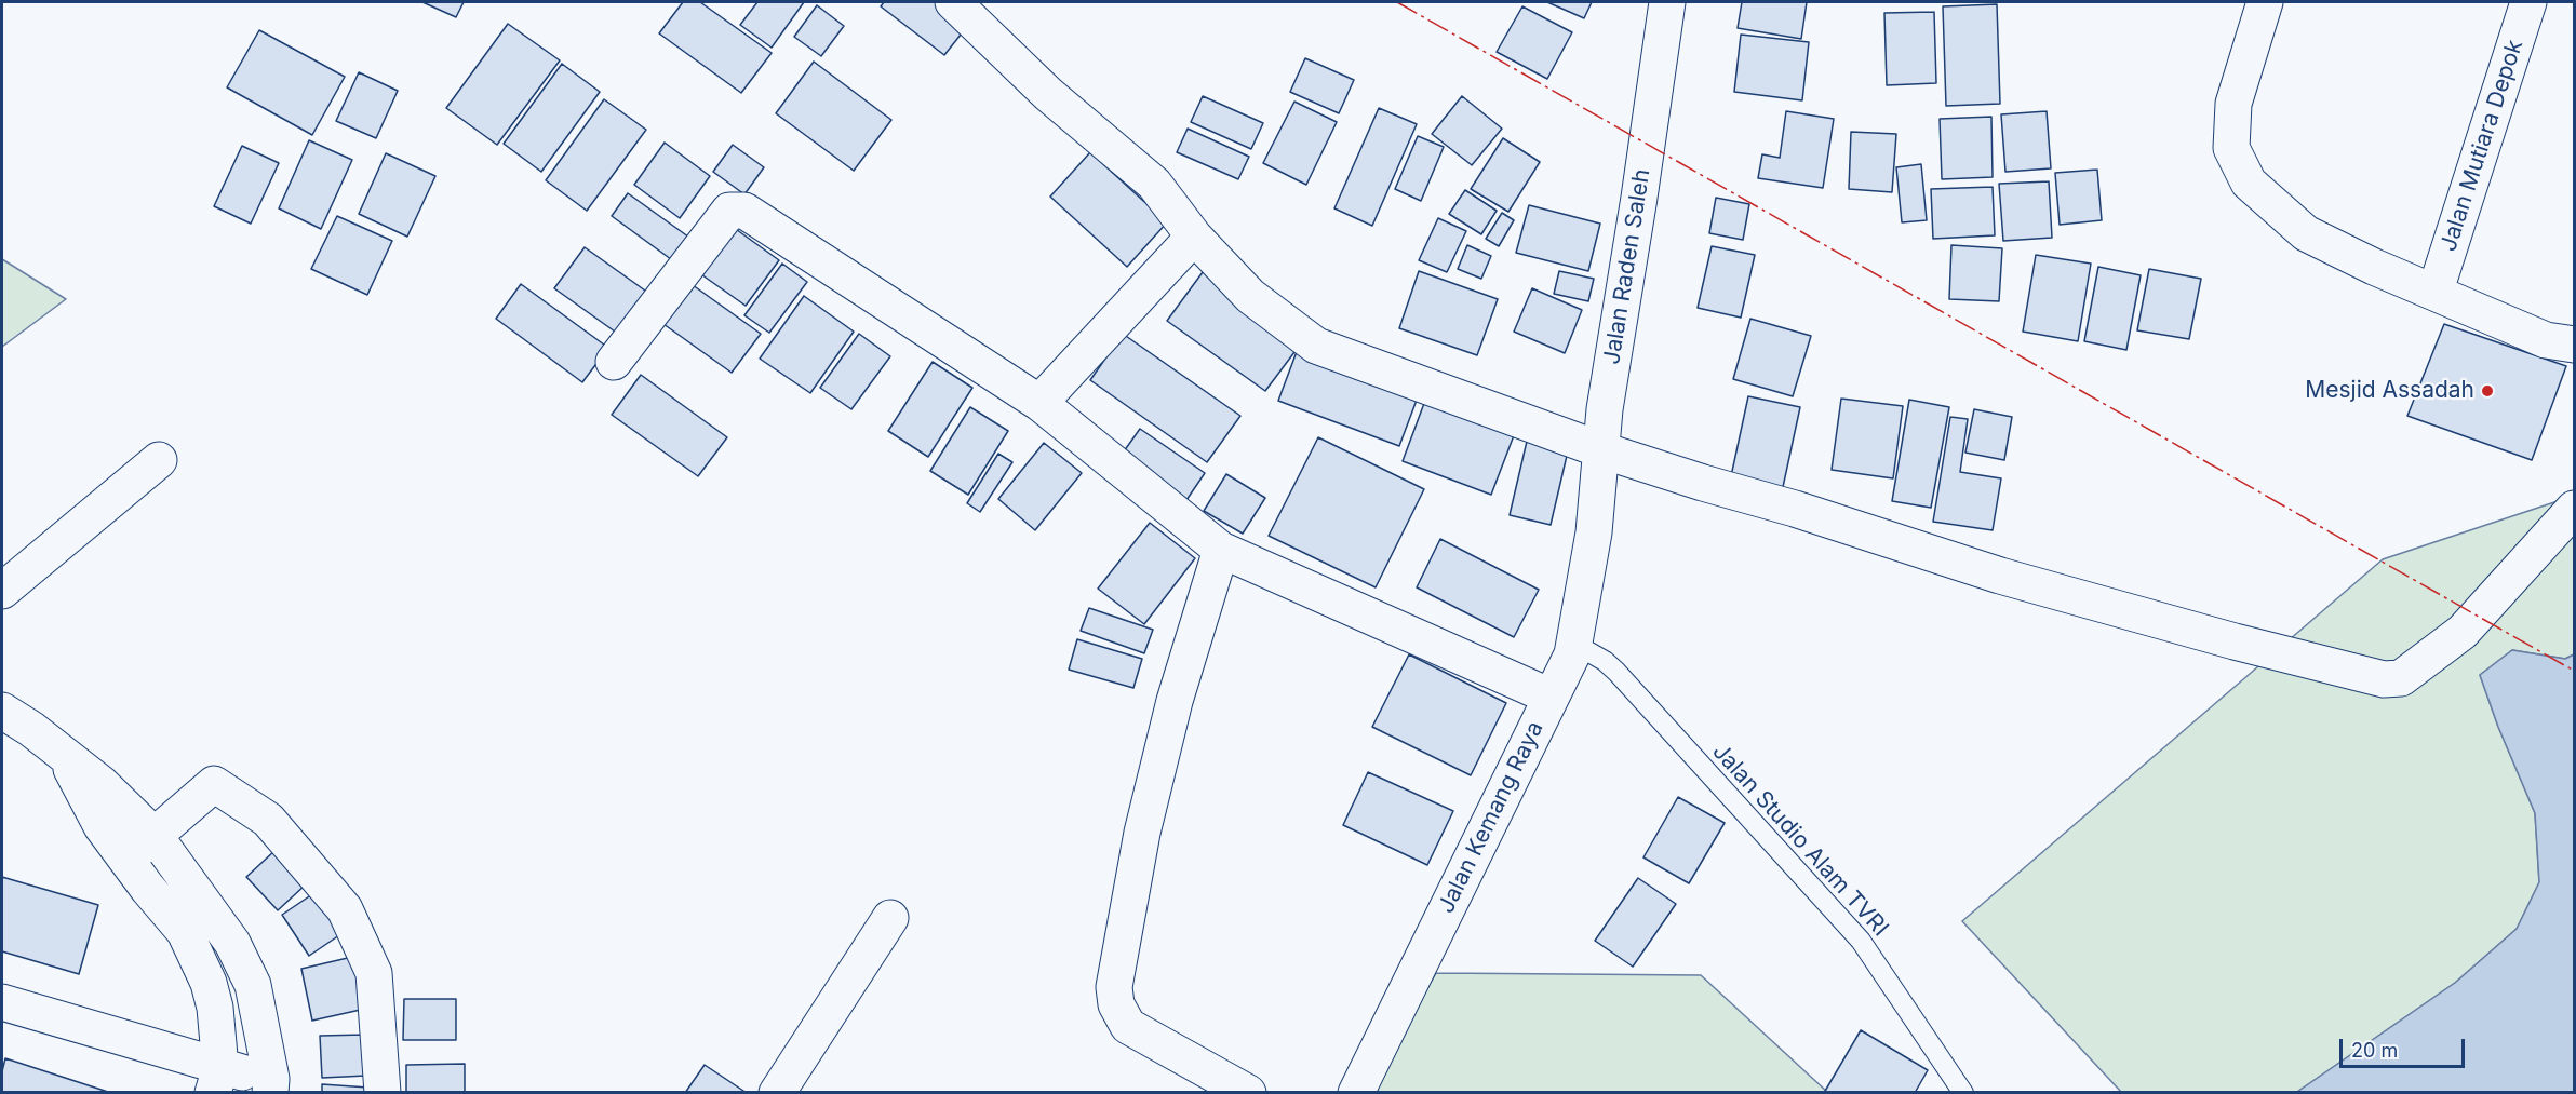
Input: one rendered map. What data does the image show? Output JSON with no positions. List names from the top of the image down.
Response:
{
  "streets": {
    "street": ["Jalan Mutiara Depok", "Jalan Raden Saleh", "Jalan Kemang Raya"],
    "lane": ["Jalan Studio Alam TVRI"]
  },
  "crossings": [
    ["Jalan Raden Saleh", "Jalan Kemang Raya"],
    ["Jalan Kemang Raya", "Jalan Studio Alam TVRI"]
  ],
  "places": ["Mesjid Assadah"],
  "scale_bar": "20 m"
}
